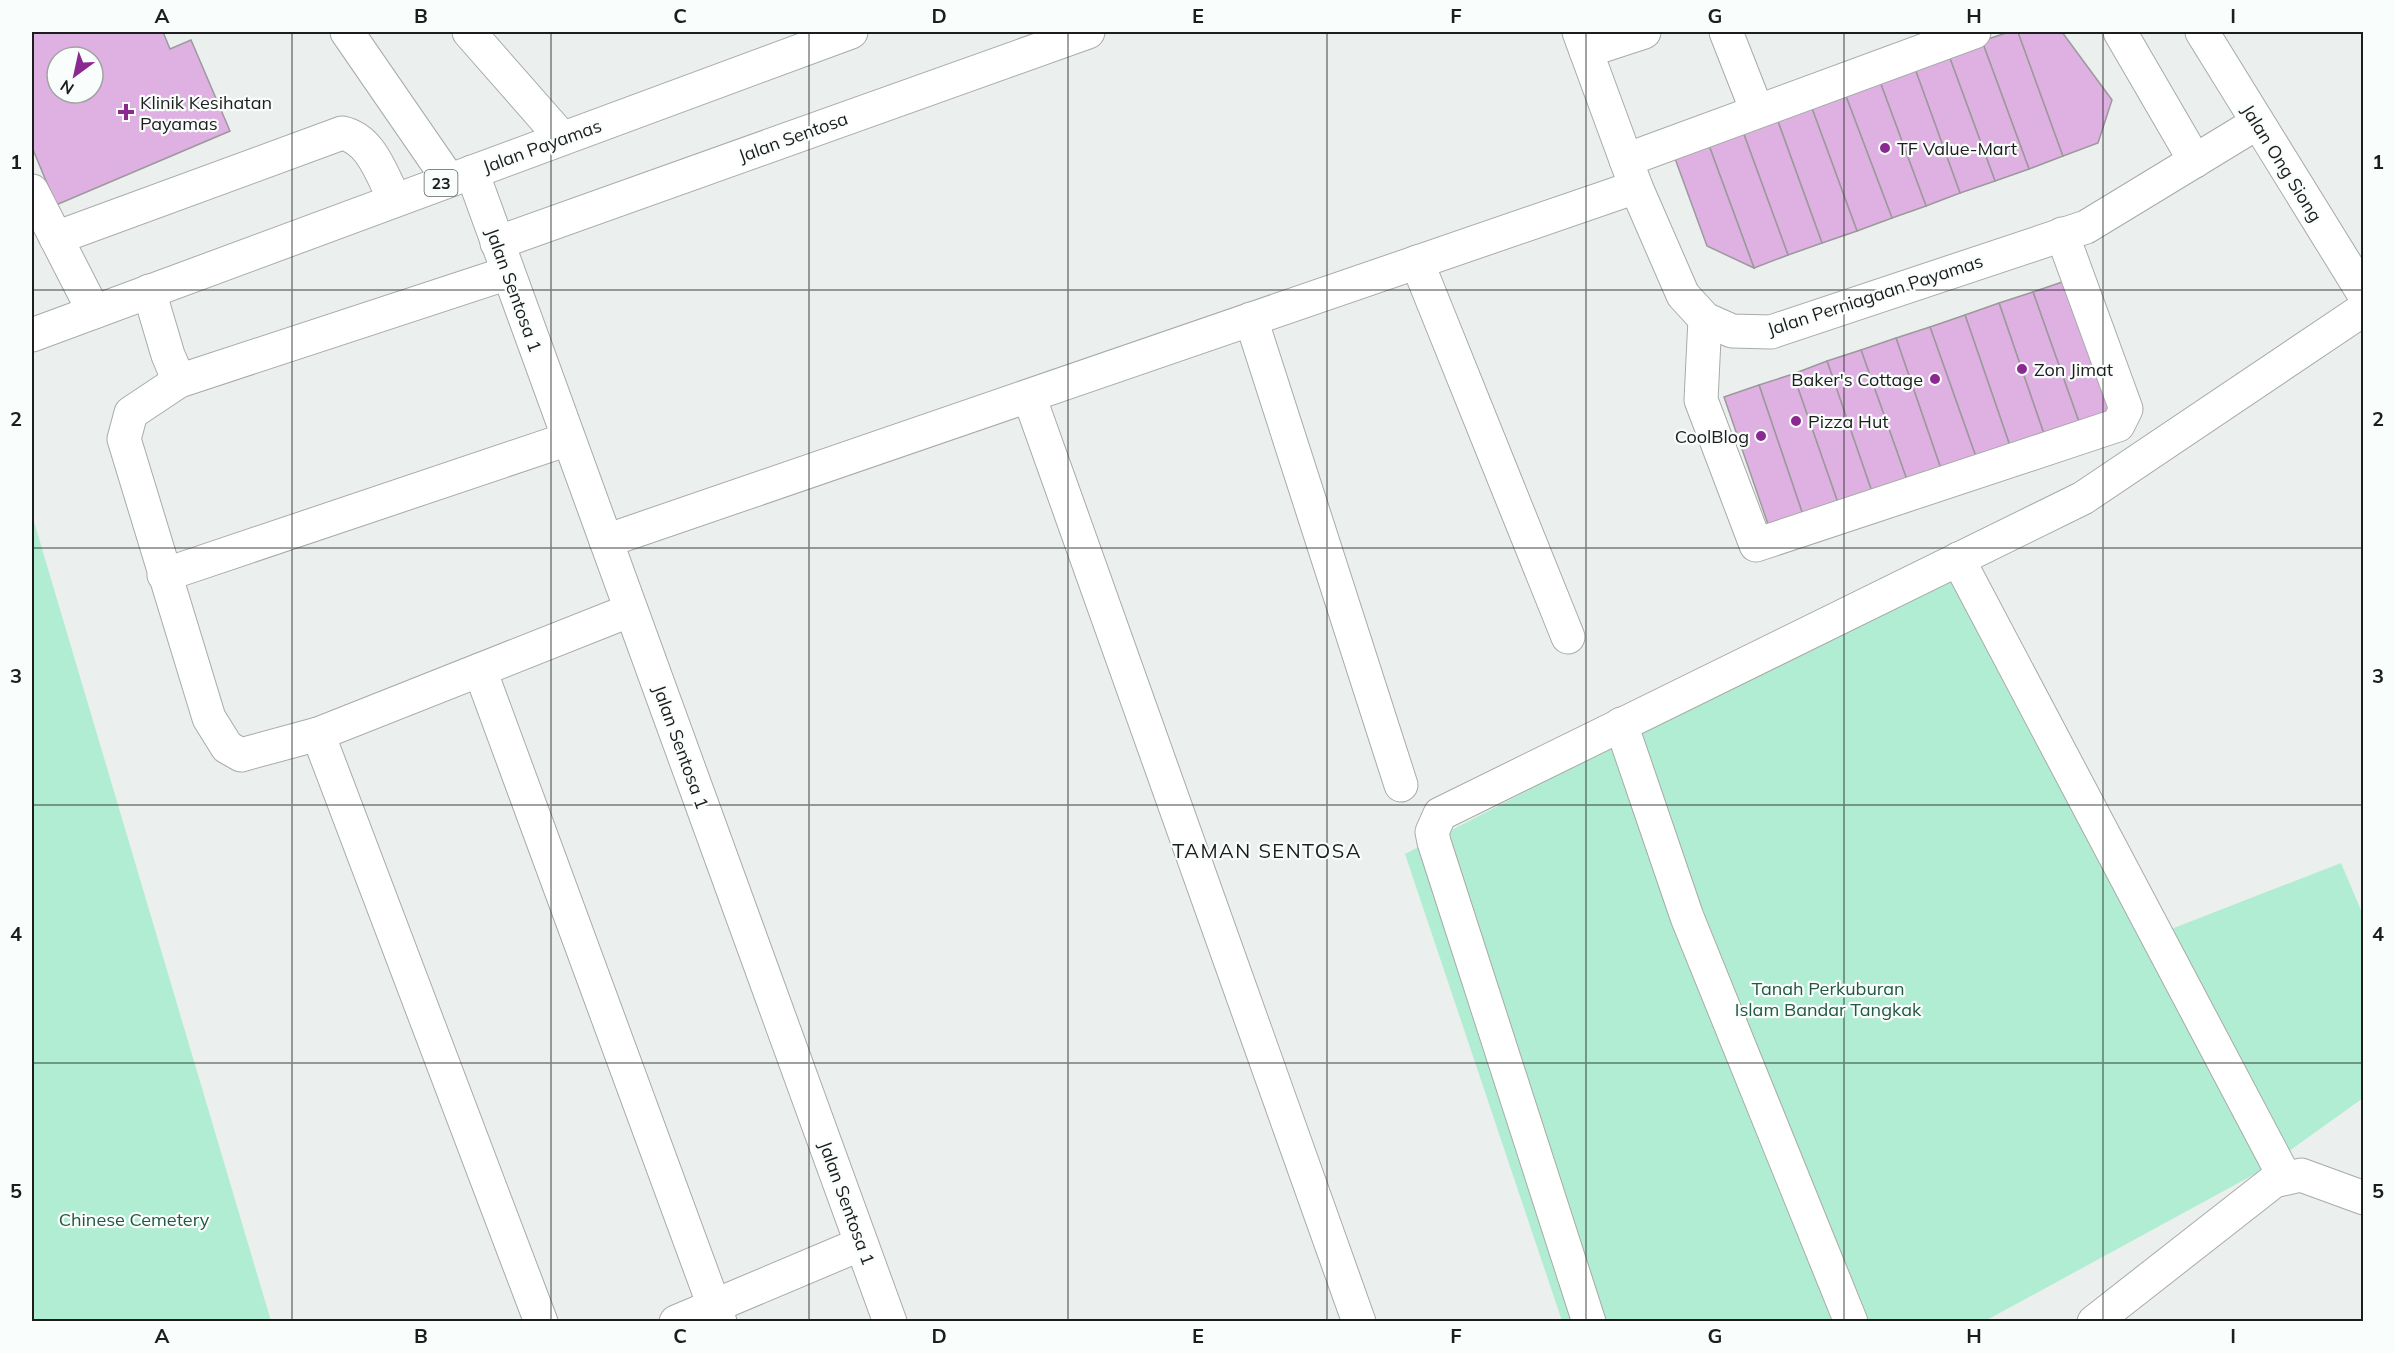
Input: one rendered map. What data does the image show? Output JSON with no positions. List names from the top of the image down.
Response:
{
  "streets": {
    "main road": [
      "Jalan Sentosa",
      "Jalan Payamas",
      "Jalan Ong Siong",
      "23",
      "Jalan Sentosa 1",
      "Jalan Perniagaan Payamas"
    ]
  },
  "crossings": [
    ["Jalan Sentosa", "Jalan Sentosa 1"],
    ["Jalan Payamas", "Jalan Sentosa 1"],
    ["Jalan Ong Siong", "Jalan Perniagaan Payamas"]
  ],
  "districts": ["TAMAN SENTOSA"],
  "parks": ["Tanah Perkuburan Islam Bandar Tangkak", "Chinese Cemetery"],
  "places": {
    "health": ["Klinik Kesihatan Payamas"],
    "other": [
      "TF Value-Mart",
      "Zon Jimat",
      "Baker's Cottage",
      "Pizza Hut",
      "CoolBlog"
    ]
  },
  "north": "bottom left",
  "grid": {
    "columns": [
      "A",
      "B",
      "C",
      "D",
      "E",
      "F",
      "G",
      "H",
      "I"
    ],
    "rows": [
      "1",
      "2",
      "3",
      "4",
      "5"
    ]
  }
}
